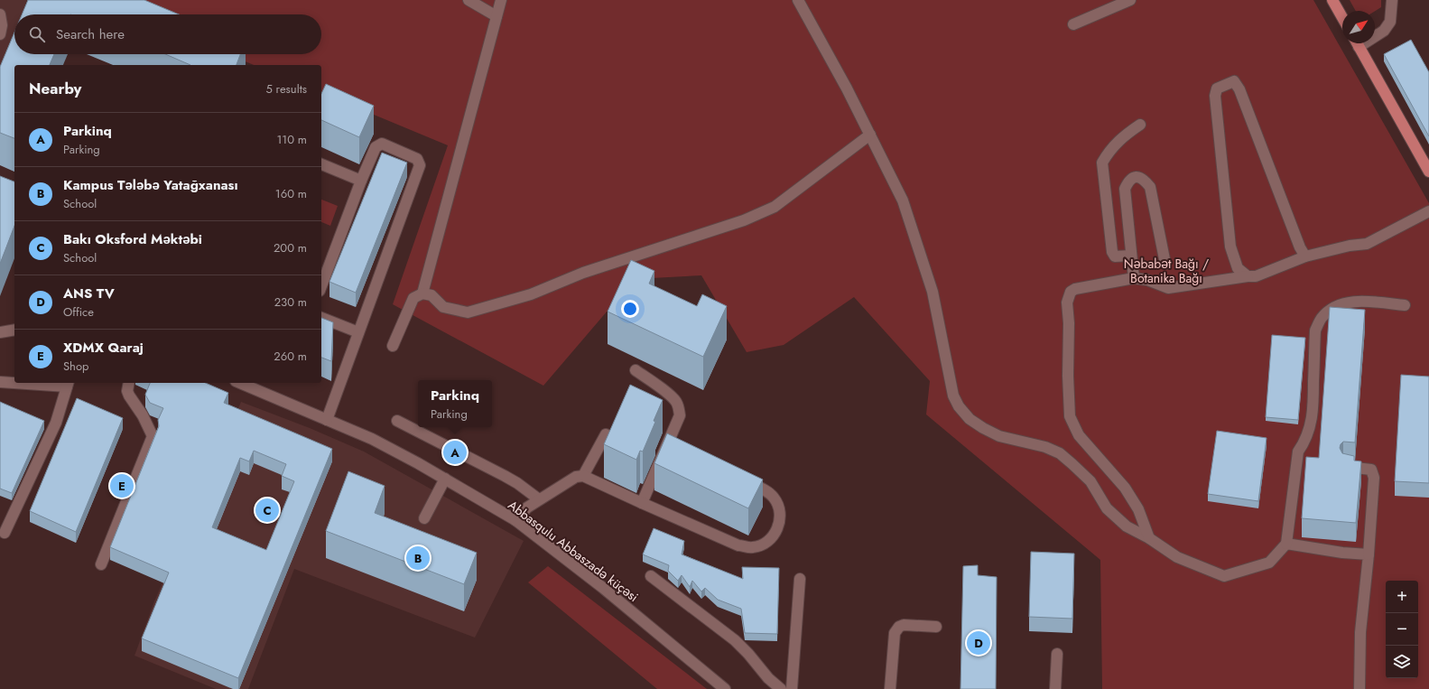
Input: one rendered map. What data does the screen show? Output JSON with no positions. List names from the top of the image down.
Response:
{
  "streets": {
    "street": ["Abbasqulu Abbaszadə küçəsi"]
  },
  "parks": ["Nəbabət Bağı / Botanika Bağı"],
  "north": "top right",
  "page": {
    "search": "Search here",
    "heading": ["Nearby", "5 results"],
    "list": [
      {
        "mark": "A",
        "name": "Parkinq",
        "note": "Parking",
        "value": "110 m"
      },
      {
        "mark": "B",
        "name": "Kampus Tələbə Yatağxanası",
        "note": "School",
        "value": "160 m"
      },
      {
        "mark": "C",
        "name": "Bakı Oksford Məktəbi",
        "note": "School",
        "value": "200 m"
      },
      {
        "mark": "D",
        "name": "ANS TV",
        "note": "Office",
        "value": "230 m"
      },
      {
        "mark": "E",
        "name": "XDMX Qaraj",
        "note": "Shop",
        "value": "260 m"
      }
    ],
    "popup": ["Parkinq", "Parking"],
    "pins": [
      "A",
      "E",
      "C",
      "B",
      "D"
    ],
    "map_buttons": ["+", "−"]
  }
}
